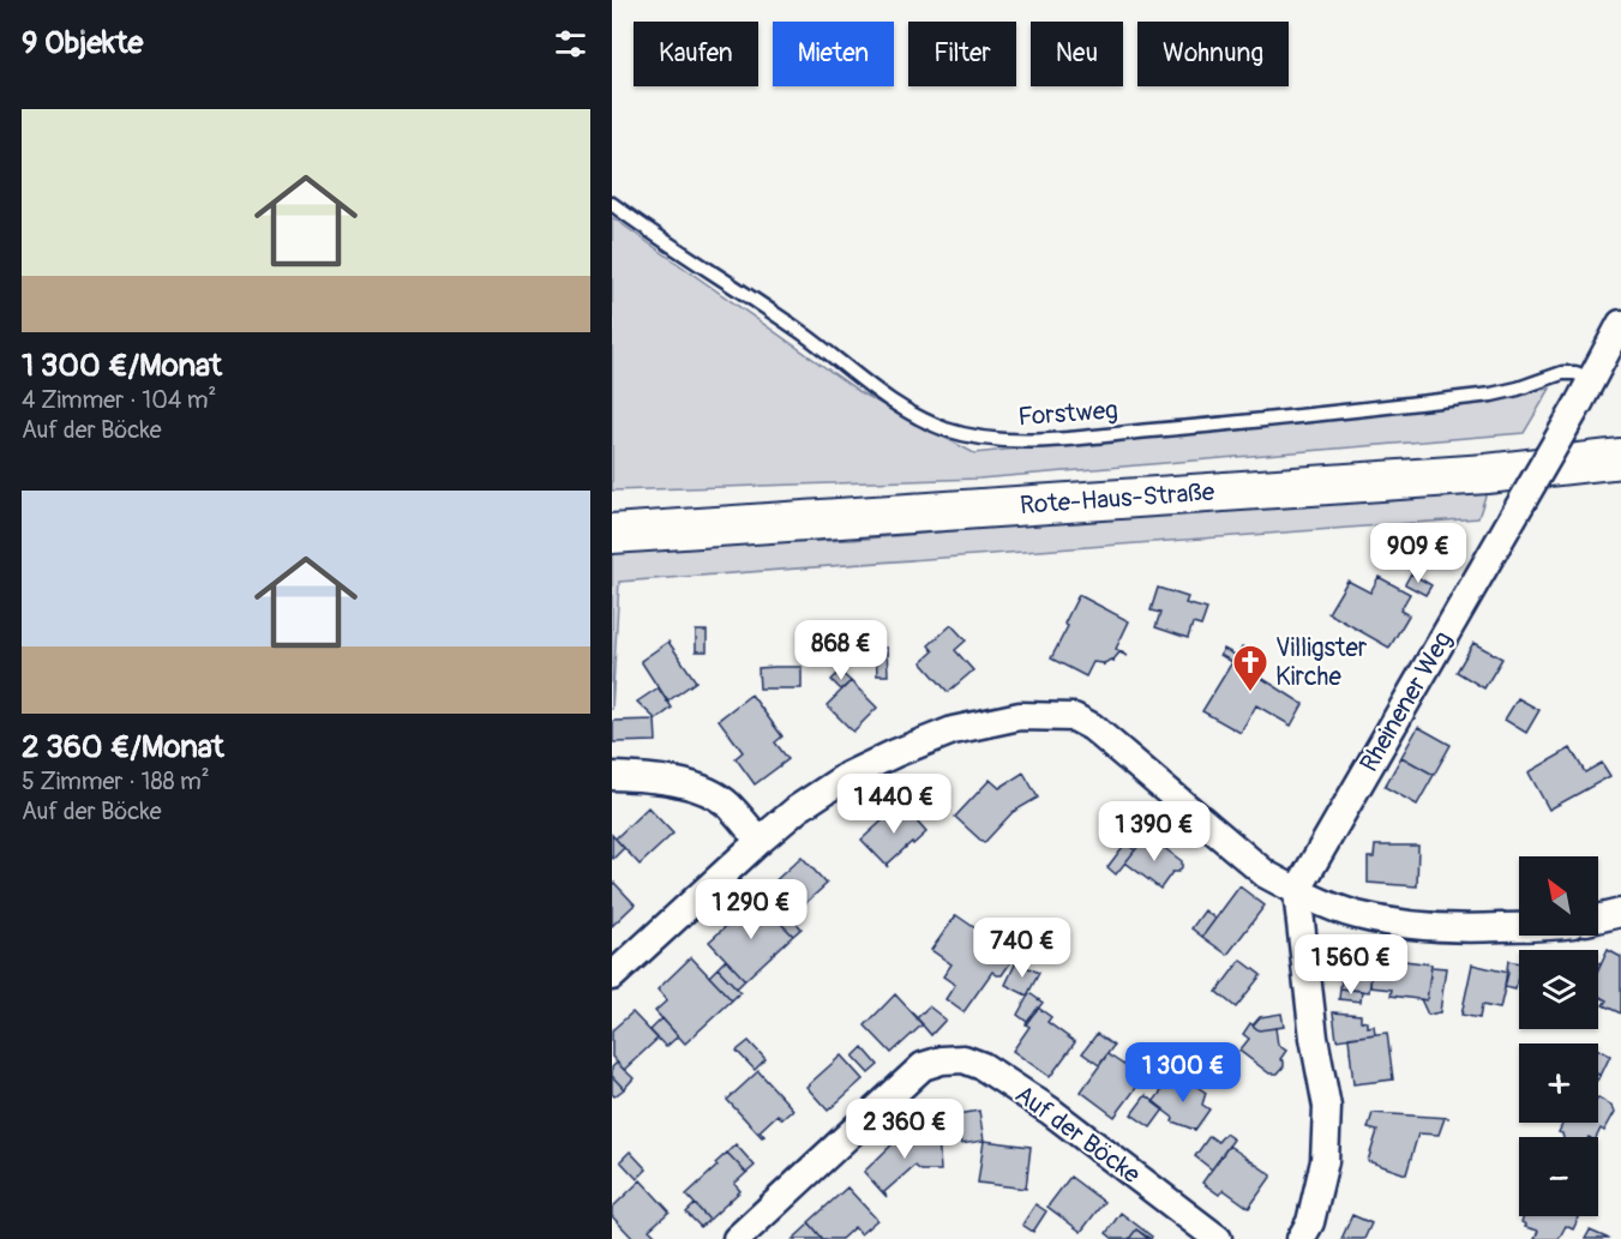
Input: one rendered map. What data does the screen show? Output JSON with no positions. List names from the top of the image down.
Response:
{
  "streets": {
    "main road": ["Rote-Haus-Straße"],
    "street": ["Rheinener Weg", "Auf der Böcke"],
    "lane": ["Forstweg"]
  },
  "crossings": [
    ["Forstweg", "Rheinener Weg"]
  ],
  "places": {
    "church": ["Villigster Kirche"]
  },
  "north": "top left",
  "page": {
    "heading": "9 Objekte",
    "chip": [
      "Kaufen",
      "Mieten",
      "Filter",
      "Neu",
      "Wohnung"
    ],
    "list": [
      {
        "name": "1 300 €/Monat",
        "note": "4 Zimmer · 104 m² · Auf der Böcke"
      },
      {
        "name": "2 360 €/Monat",
        "note": "5 Zimmer · 188 m² · Auf der Böcke"
      }
    ],
    "price": [
      "909 €",
      "868 €",
      "1 440 €",
      "1 390 €",
      "1 290 €",
      "740 €",
      "1 560 €",
      "1 300 €",
      "2 360 €"
    ],
    "map_buttons": ["+", "−"]
  }
}
